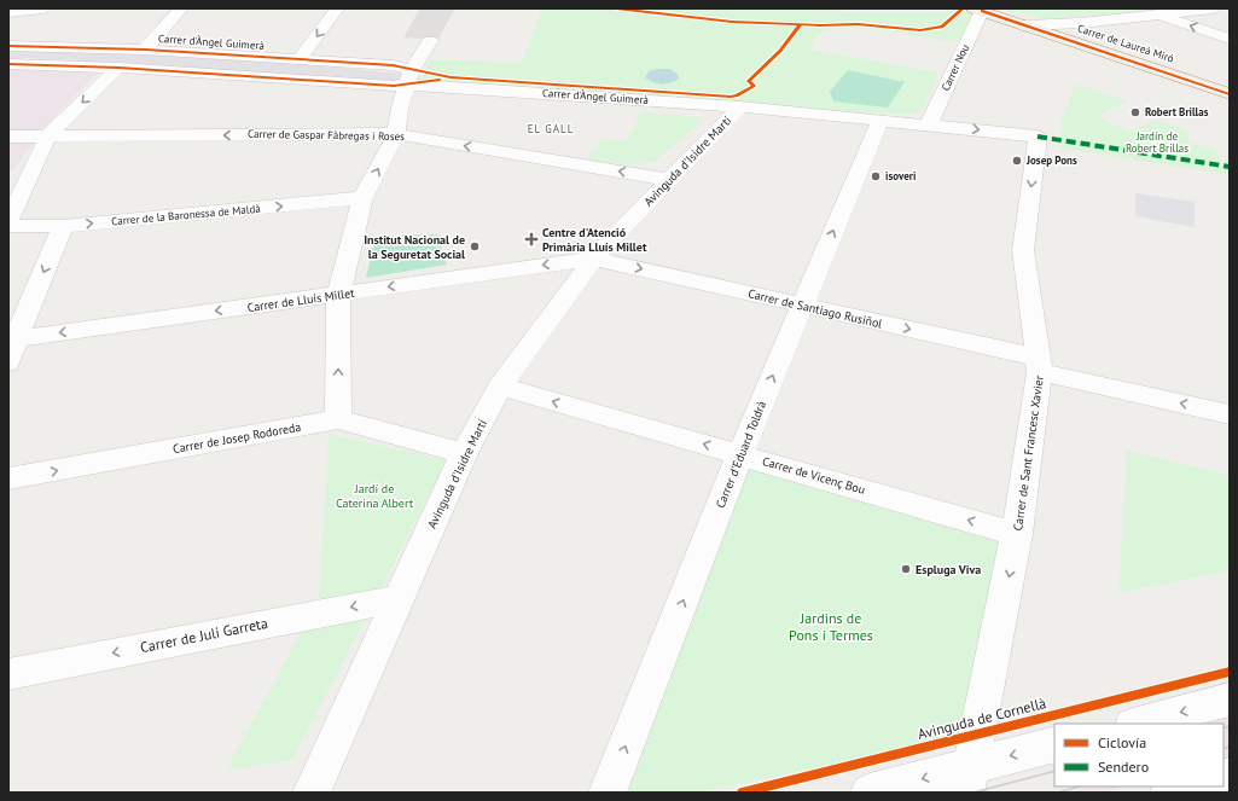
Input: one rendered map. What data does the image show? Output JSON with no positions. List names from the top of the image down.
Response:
{
  "streets": {
    "main road": ["Carrer de Laureà Miró"],
    "street": [
      "Carrer d'Àngel Guimerà",
      "Carrer Nou",
      "Carrer de Gaspar Fàbregas i Roses",
      "Avinguda d'Isidre Martí",
      "Carrer de la Baronessa de Maldà",
      "Carrer de Lluís Millet",
      "Carrer de Santiago Rusiñol",
      "Carrer de Josep Rodoreda",
      "Carrer de Sant Francesc Xavier",
      "Carrer d'Eduard Toldrà",
      "Carrer de Vicenç Bou",
      "Carrer de Juli Garreta"
    ],
    "cycle path": ["Avinguda de Cornellà"]
  },
  "crossings": [
    ["Carrer d'Àngel Guimerà", "Carrer Nou"],
    ["Carrer d'Àngel Guimerà", "Avinguda d'Isidre Martí"],
    ["Carrer d'Àngel Guimerà", "Carrer de Sant Francesc Xavier"],
    ["Carrer d'Àngel Guimerà", "Carrer d'Eduard Toldrà"],
    ["Carrer de Laureà Miró", "Carrer Nou"],
    ["Carrer de Gaspar Fàbregas i Roses", "Avinguda d'Isidre Martí"],
    ["Avinguda d'Isidre Martí", "Carrer de Lluís Millet"],
    ["Avinguda d'Isidre Martí", "Carrer de Santiago Rusiñol"],
    ["Avinguda d'Isidre Martí", "Carrer de Josep Rodoreda"],
    ["Avinguda d'Isidre Martí", "Carrer de Vicenç Bou"],
    ["Avinguda d'Isidre Martí", "Carrer de Juli Garreta"],
    ["Carrer de Lluís Millet", "Carrer de Santiago Rusiñol"],
    ["Carrer de Santiago Rusiñol", "Carrer de Sant Francesc Xavier"],
    ["Carrer de Santiago Rusiñol", "Carrer d'Eduard Toldrà"],
    ["Carrer de Sant Francesc Xavier", "Carrer de Vicenç Bou"],
    ["Carrer d'Eduard Toldrà", "Carrer de Vicenç Bou"]
  ],
  "one_way": [
    "Carrer de Gaspar Fàbregas i Roses",
    "Carrer de la Baronessa de Maldà",
    "Carrer de Lluís Millet",
    "Carrer de Josep Rodoreda",
    "Carrer de Sant Francesc Xavier",
    "Carrer d'Eduard Toldrà",
    "Carrer de Vicenç Bou",
    "Carrer de Juli Garreta"
  ],
  "districts": ["EL GALL"],
  "parks": ["Jardín de Robert Brillas", "Jardí de Caterina Albert", "Jardins de Pons i Termes"],
  "places": {
    "other": [
      "Robert Brillas",
      "Josep Pons",
      "isoveri",
      "Institut Nacional de la Seguretat Social",
      "Espluga Viva"
    ],
    "health": ["Centre d'Atenció Primària Lluís Millet"]
  },
  "legend": ["Ciclovía", "Sendero"]
}
